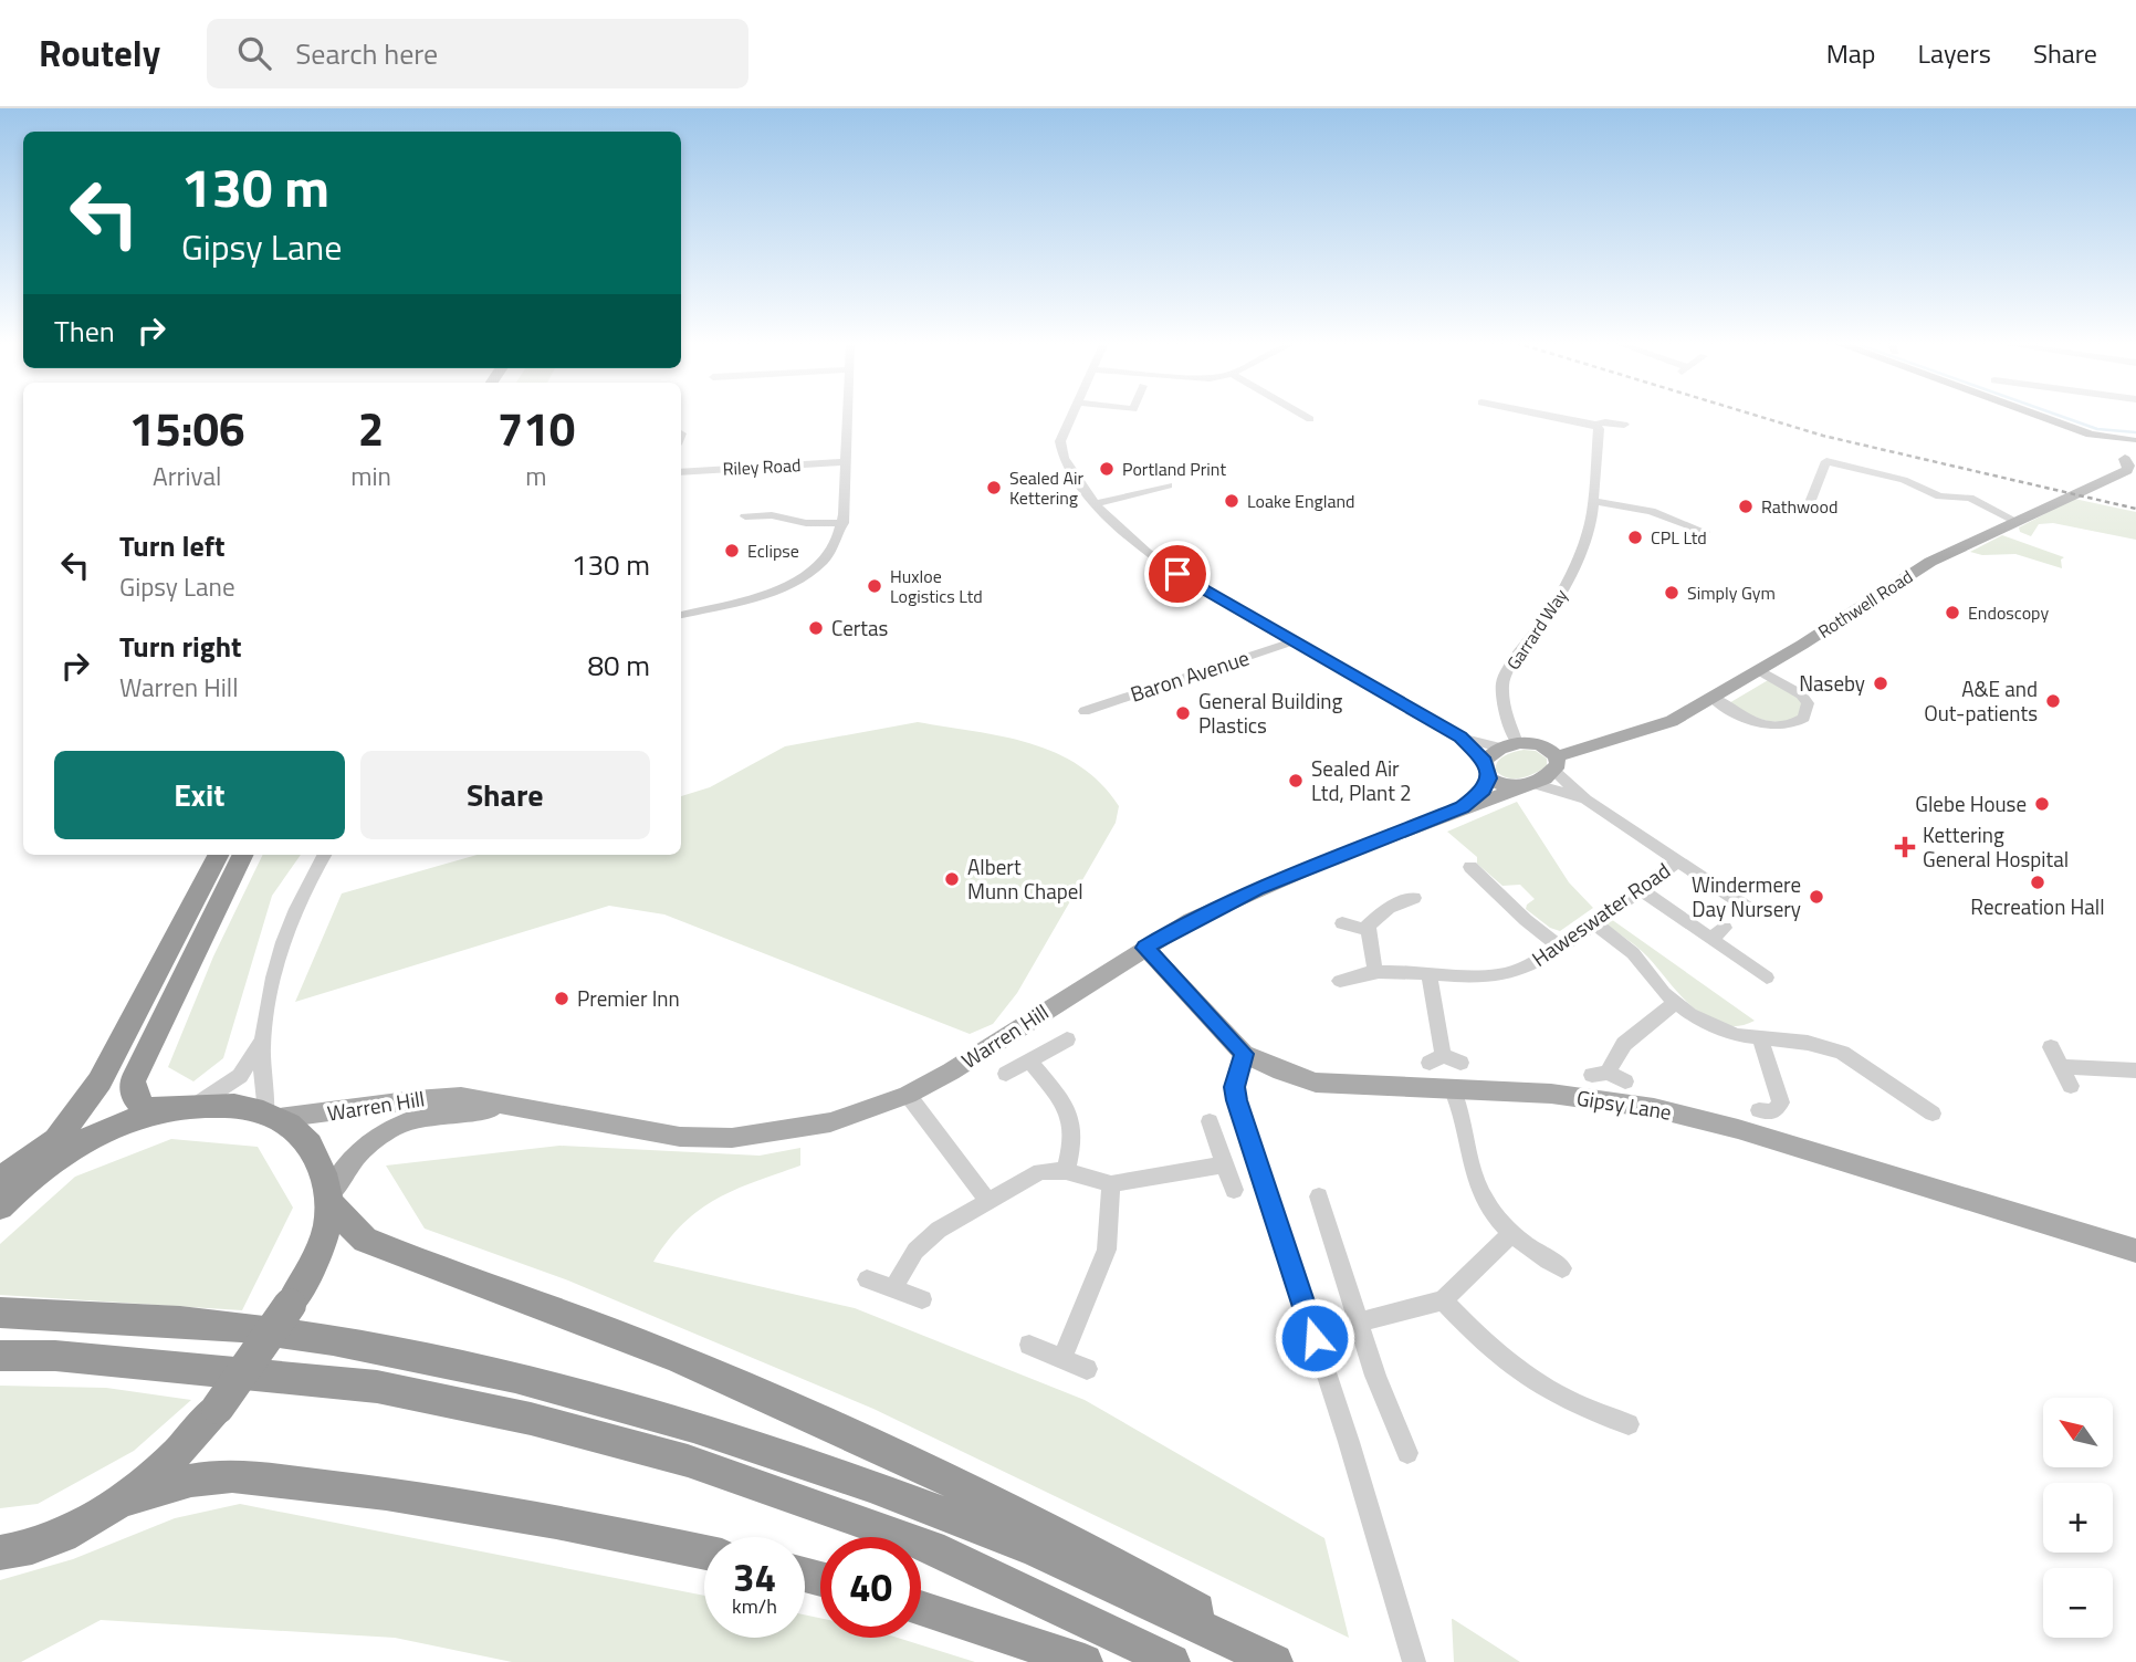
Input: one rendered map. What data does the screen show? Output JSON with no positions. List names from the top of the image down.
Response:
{
  "streets": {
    "main road": ["Rothwell Road", "Warren Hill", "Gipsy Lane"],
    "street": [
      "Riley Road",
      "Garrard Way",
      "Baron Avenue",
      "Haweswater Road"
    ]
  },
  "crossings": [
    ["Rothwell Road", "Haweswater Road"],
    ["Rothwell Road", "Warren Hill"],
    ["Garrard Way", "Warren Hill"],
    ["Haweswater Road", "Warren Hill"],
    ["Warren Hill", "Gipsy Lane"]
  ],
  "places": {
    "other": [
      "Portland Print",
      "Sealed Air Kettering",
      "Loake England",
      "Rathwood",
      "CPL Ltd",
      "Eclipse",
      "Huxloe Logistics Ltd",
      "Simply Gym",
      "Endoscopy",
      "Certas",
      "Naseby",
      "A&E and Out-patients",
      "General Building Plastics",
      "Sealed Air Ltd, Plant 2",
      "Glebe House",
      "Albert Munn Chapel",
      "Recreation Hall",
      "Windermere Day Nursery",
      "Premier Inn"
    ],
    "health": ["Kettering General Hospital"]
  },
  "north": "top left",
  "page": {
    "header": "Routely",
    "search": "Search here",
    "nav": ["Map", "Layers", "Share"],
    "turn": ["130 m", "Gipsy Lane"],
    "then": "Then",
    "eta": [
      "15:06",
      "Arrival",
      "2",
      "min",
      "710",
      "m"
    ],
    "list": [
      {
        "name": "Turn left",
        "note": "Gipsy Lane",
        "value": "130 m"
      },
      {
        "name": "Turn right",
        "note": "Warren Hill",
        "value": "80 m"
      }
    ],
    "buttons": ["Exit", "Share"],
    "map_buttons": ["+", "−"],
    "speed": "34 km/h",
    "limit": "40"
  }
}
